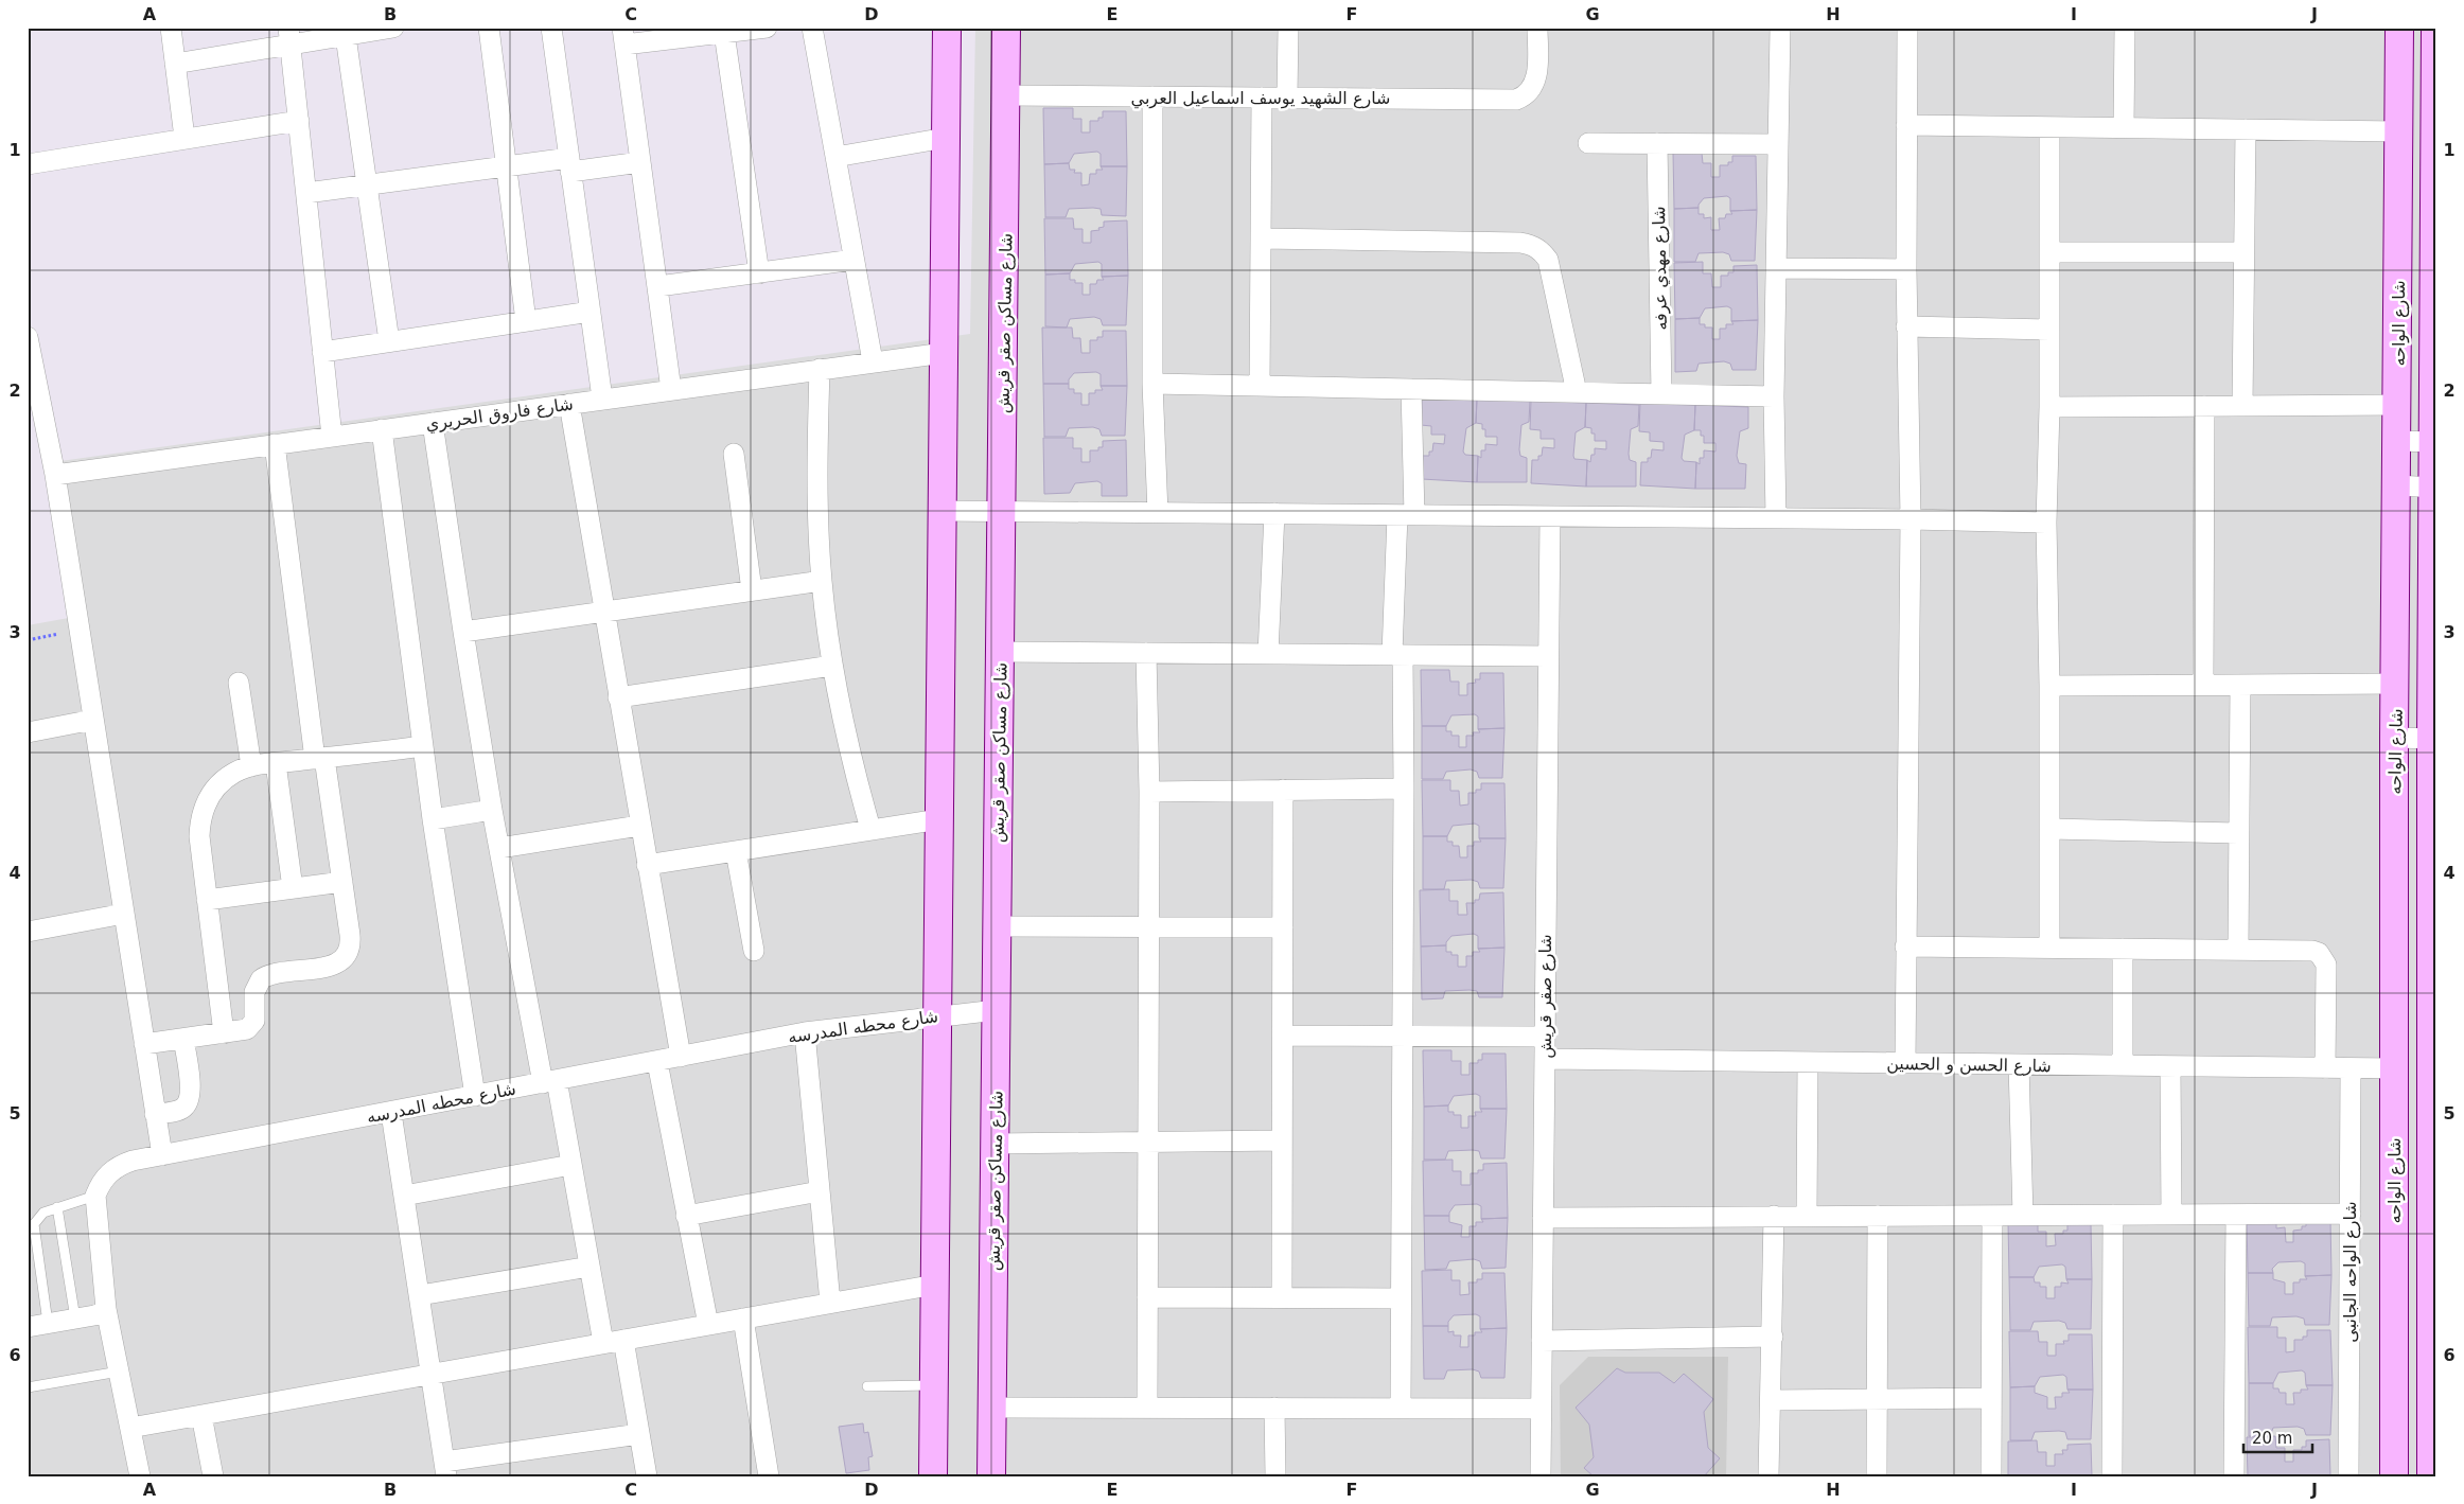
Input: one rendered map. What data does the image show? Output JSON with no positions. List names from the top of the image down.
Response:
{
  "streets": {
    "street": [
      "شارع الشهيد يوسف اسماعيل العربي",
      "شارع مهدي عرفه",
      "شارع مساكن صقر قريش",
      "شارع الواحه",
      "شارع فاروق الحريري",
      "شارع صقر قريش",
      "شارع محطه المدرسه",
      "شارع الحسن و الحسين",
      "شارع الواحه الجانبى"
    ]
  },
  "crossings": [
    ["شارع الشهيد يوسف اسماعيل العربي", "شارع مساكن صقر قريش"],
    ["شارع مساكن صقر قريش", "شارع محطه المدرسه"],
    ["شارع الواحه", "شارع الحسن و الحسين"],
    ["شارع صقر قريش", "شارع الحسن و الحسين"],
    ["شارع الحسن و الحسين", "شارع الواحه الجانبى"]
  ],
  "scale_bar": "20 m",
  "grid": {
    "columns": [
      "A",
      "B",
      "C",
      "D",
      "E",
      "F",
      "G",
      "H",
      "I",
      "J"
    ],
    "rows": [
      "1",
      "2",
      "3",
      "4",
      "5",
      "6"
    ]
  }
}
